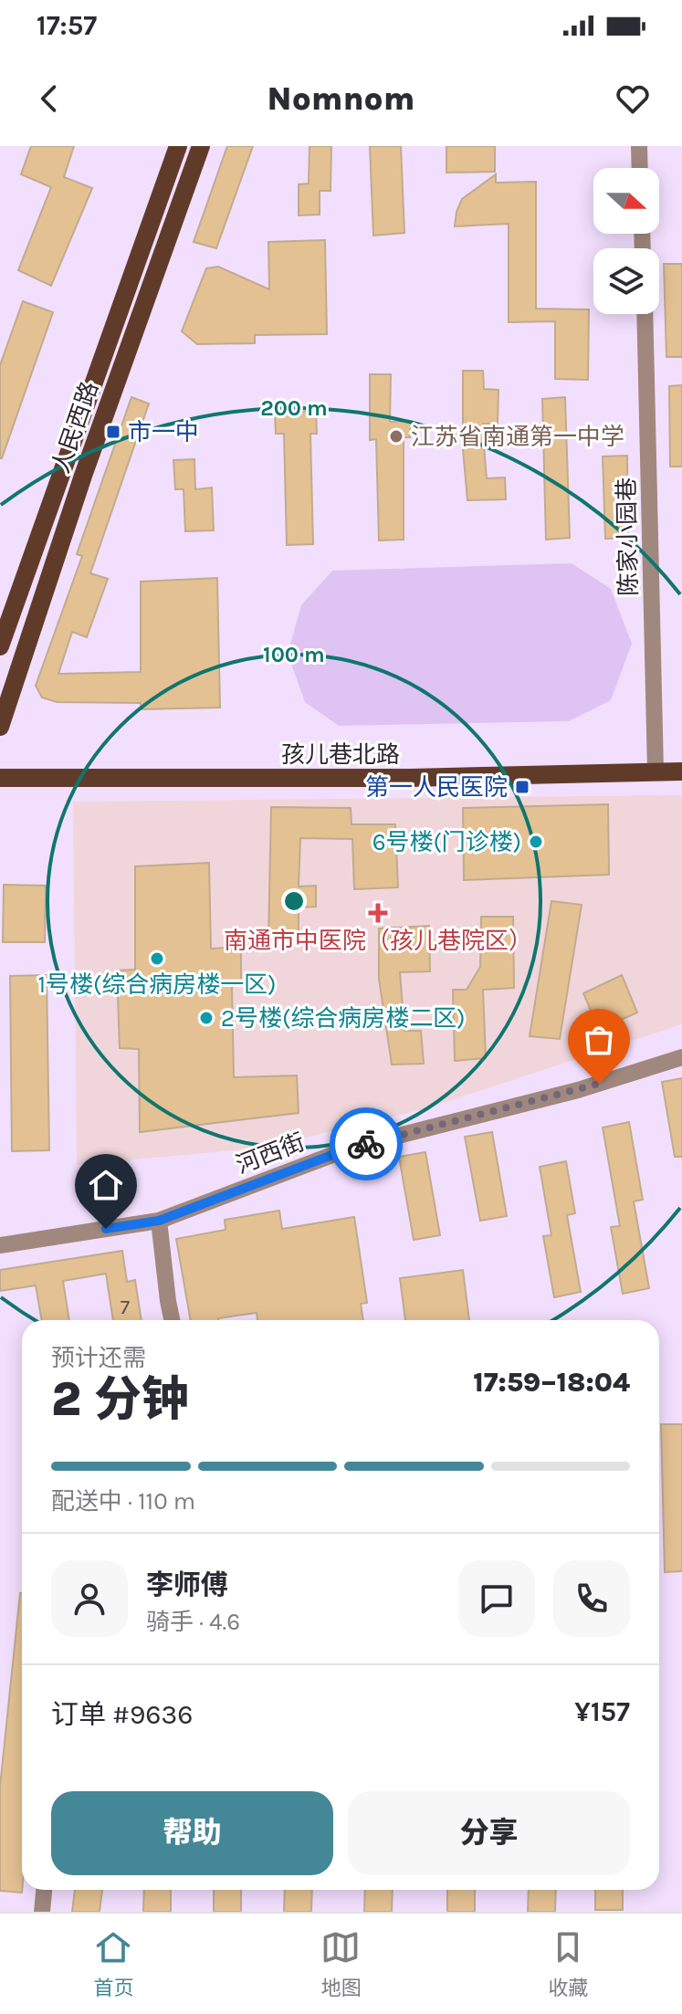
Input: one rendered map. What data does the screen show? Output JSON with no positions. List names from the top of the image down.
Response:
{
  "streets": {
    "main road": ["人民西路", "孩儿巷北路"],
    "street": ["陈家小园巷", "河西街"]
  },
  "crossings": [
    ["陈家小园巷", "孩儿巷北路"]
  ],
  "places": {
    "transit": ["市一中", "第一人民医院"],
    "other": [
      "江苏省南通第一中学",
      "6号楼(门诊楼)",
      "1号楼(综合病房楼一区)",
      "2号楼(综合病房楼二区)"
    ],
    "health": ["南通市中医院（孩儿巷院区）"]
  },
  "house_numbers": ["7"],
  "north": "right",
  "page": {
    "status": "17:57",
    "header": "Nomnom",
    "heading": ["2 分钟", "预计还需", "17:59–18:04"],
    "panel": [
      "李师傅",
      "骑手 · 4.6",
      "订单 #9636",
      "¥157"
    ],
    "bar": "配送中 · 110 m",
    "buttons": ["帮助", "分享"],
    "tabs": ["首页", "地图", "收藏"]
  },
  "rings": ["200 m", "100 m"]
}
